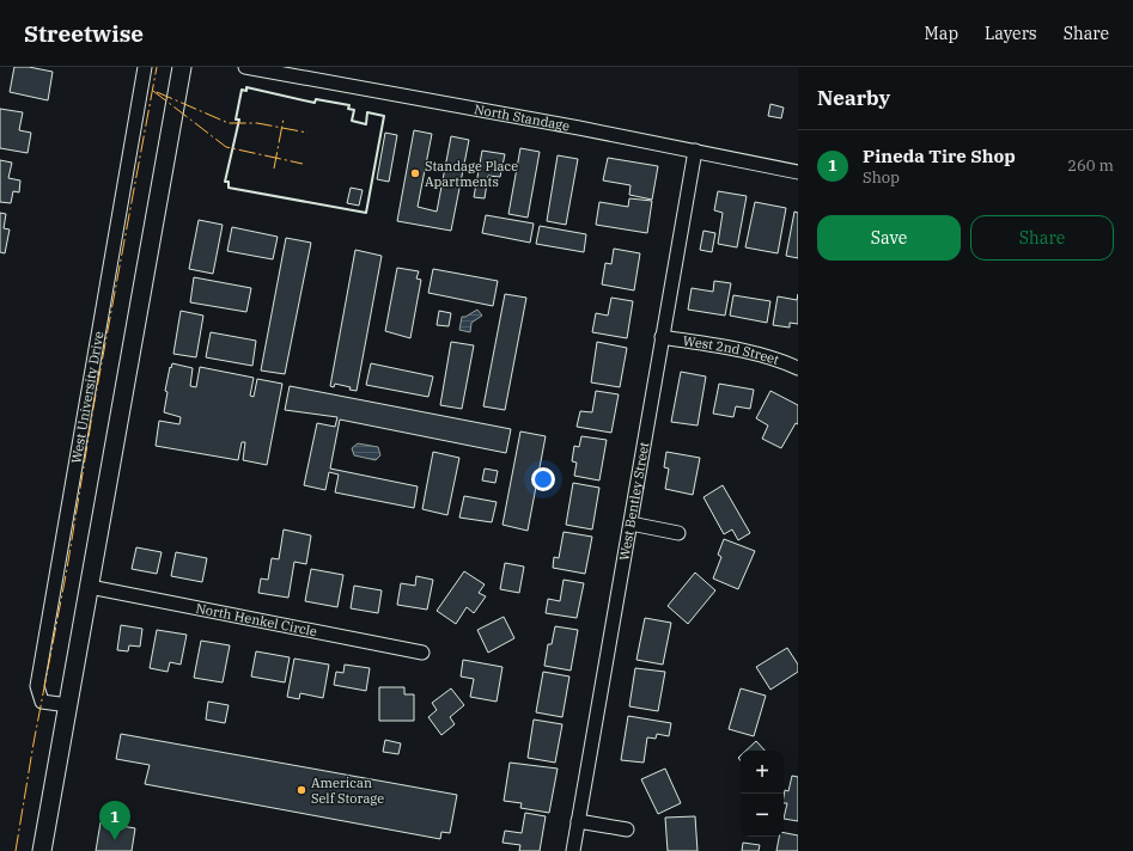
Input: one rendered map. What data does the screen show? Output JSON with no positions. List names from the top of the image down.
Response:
{
  "streets": {
    "street": [
      "North Standage",
      "West 2nd Street",
      "West University Drive",
      "West Bentley Street",
      "North Henkel Circle"
    ]
  },
  "crossings": [
    ["North Standage", "West Bentley Street"],
    ["West 2nd Street", "West Bentley Street"]
  ],
  "places": ["Standage Place Apartments", "American Self Storage"],
  "page": {
    "header": "Streetwise",
    "nav": ["Map", "Layers", "Share"],
    "heading": "Nearby",
    "list": [
      {
        "mark": "1",
        "name": "Pineda Tire Shop",
        "note": "Shop",
        "value": "260 m"
      }
    ],
    "buttons": ["Save", "Share"],
    "map_buttons": ["+", "−"],
    "pins": "1"
  }
}
